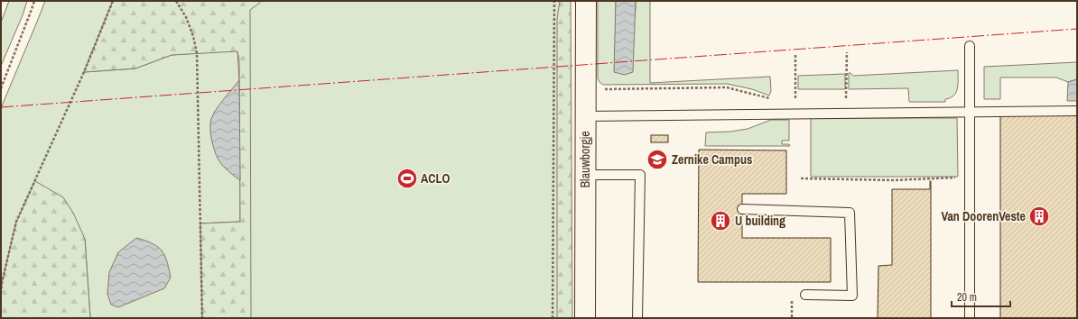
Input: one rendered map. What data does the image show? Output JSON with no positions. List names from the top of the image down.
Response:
{
  "streets": {
    "street": ["Blauwborgje"]
  },
  "places": {
    "school or university": ["Zernike Campus"],
    "sports": ["ACLO"],
    "building": ["Van DoorenVeste", "U building"]
  },
  "scale_bar": "20 m"
}
